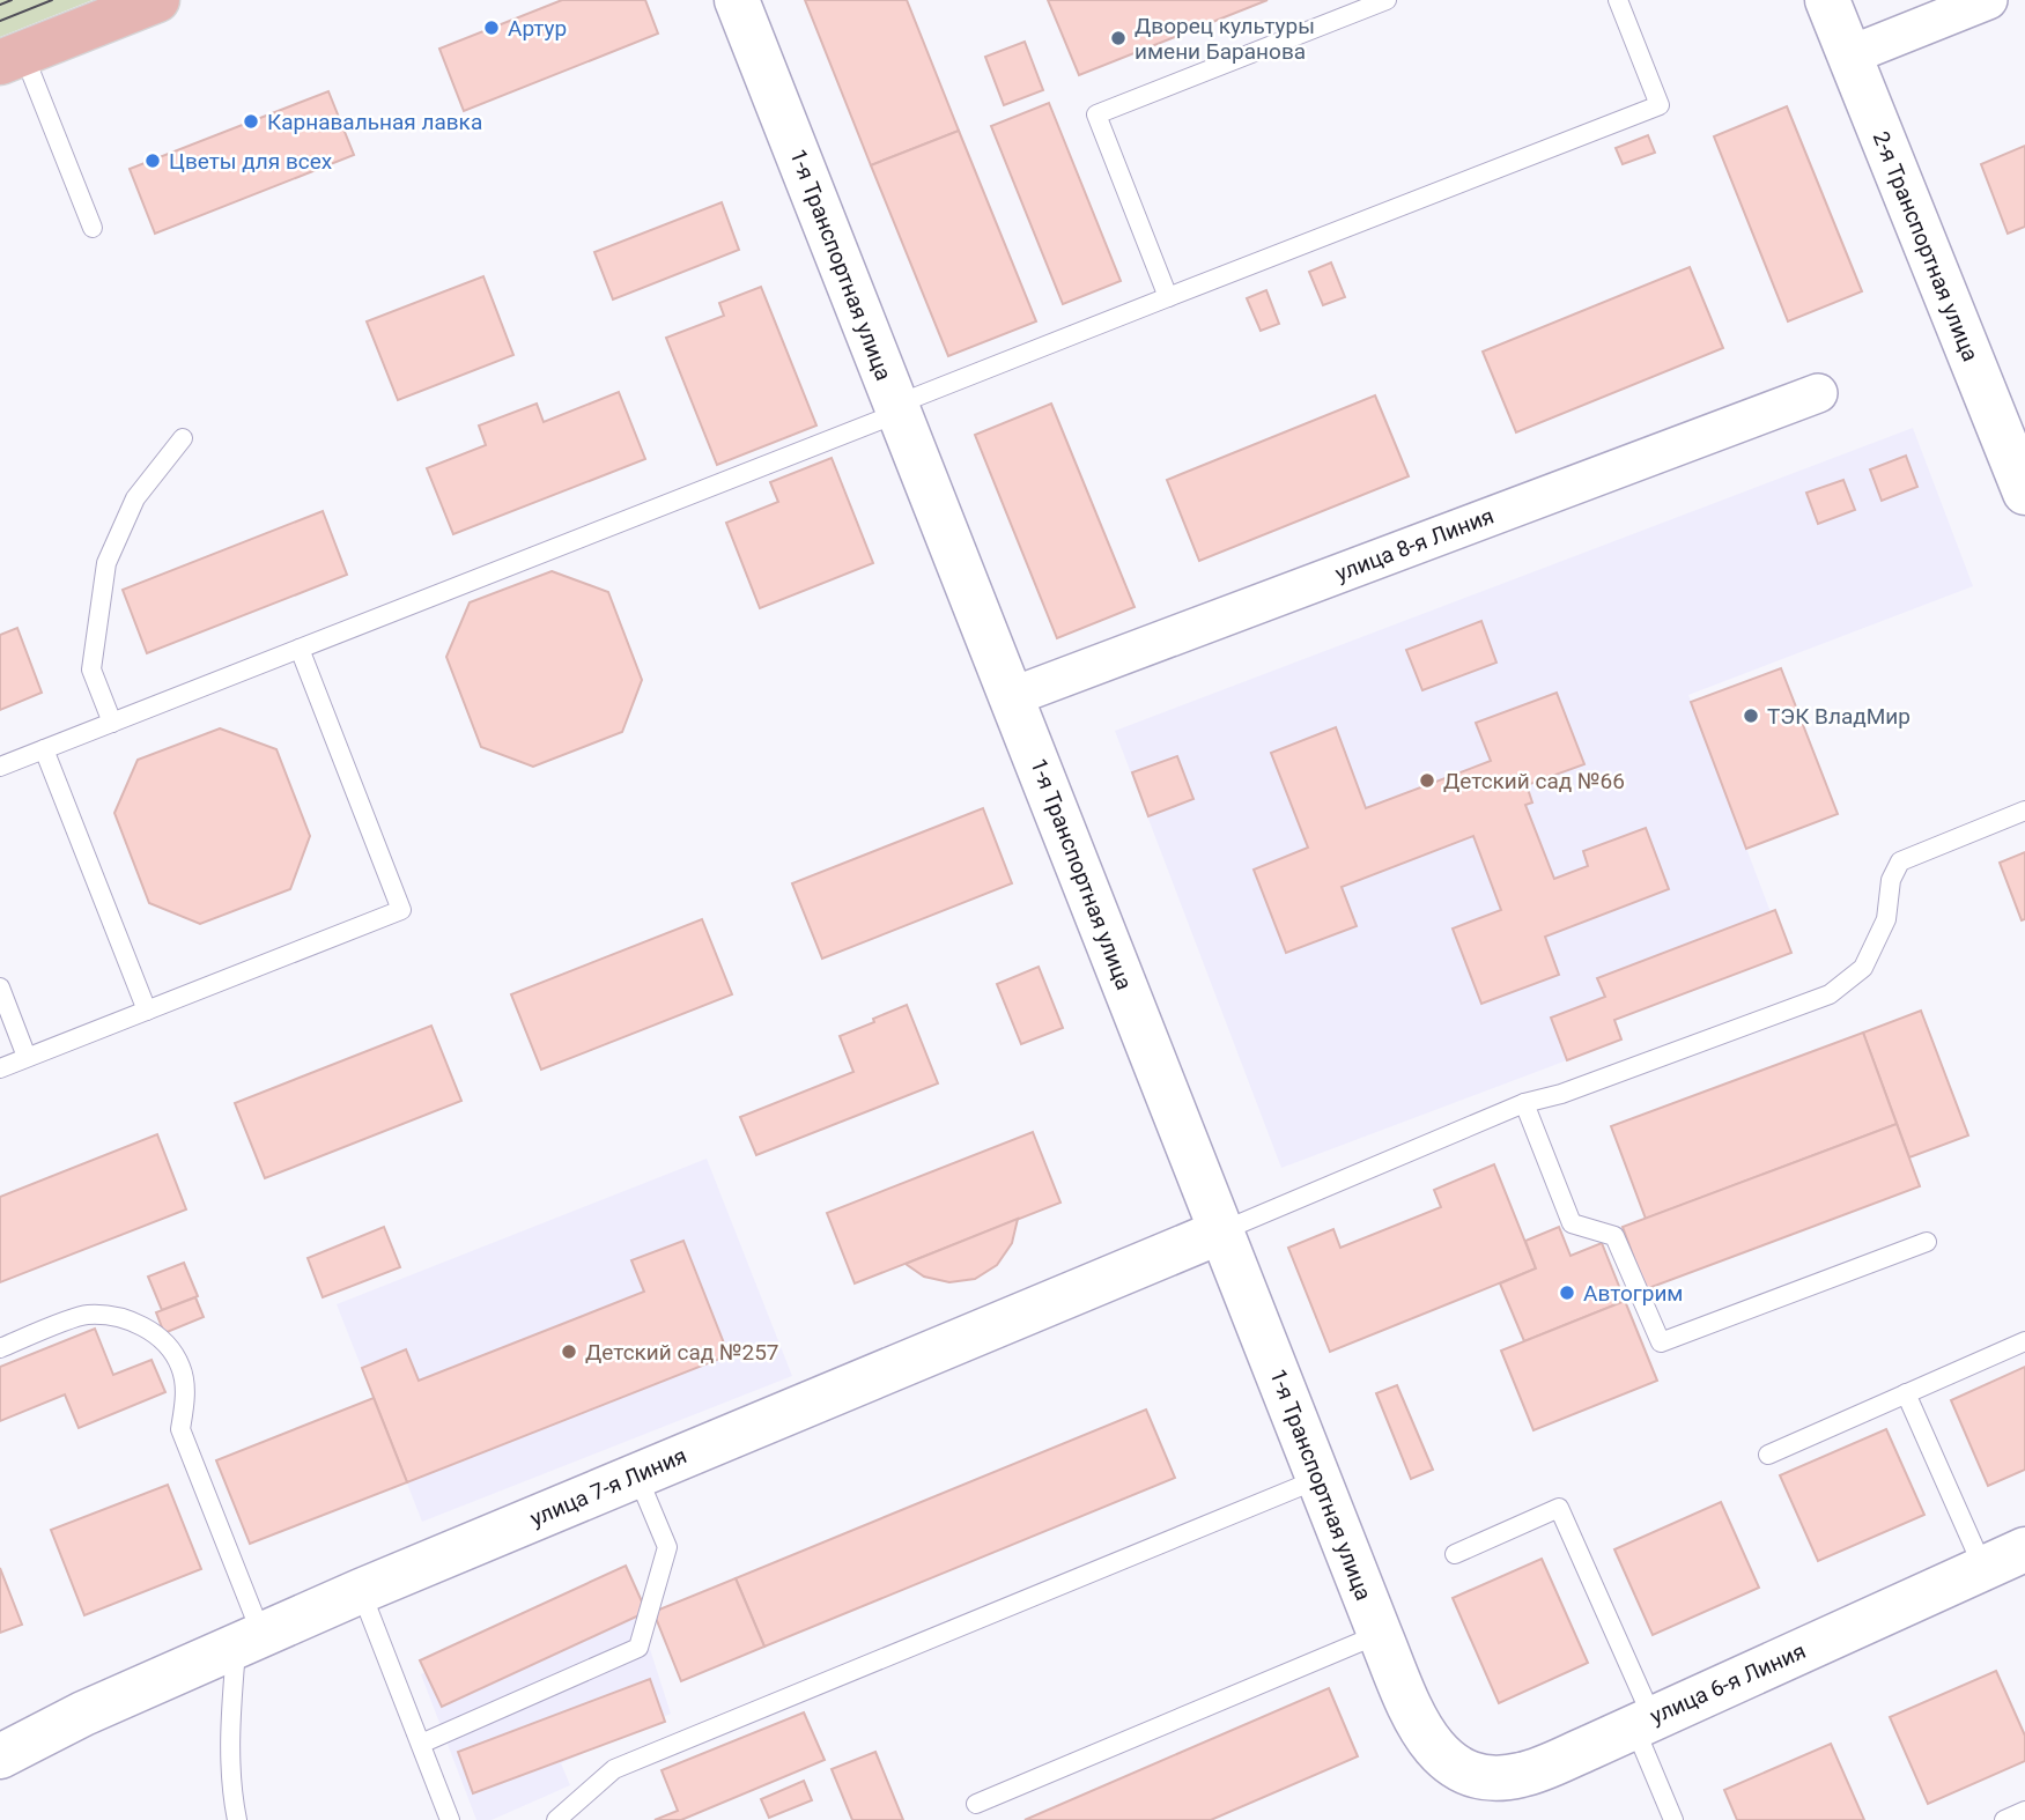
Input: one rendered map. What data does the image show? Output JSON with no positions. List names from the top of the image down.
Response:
{
  "streets": {
    "street": [
      "2-я Транспортная улица",
      "1-я Транспортная улица",
      "улица 8-я Линия",
      "улица 7-я Линия",
      "улица 6-я Линия"
    ]
  },
  "crossings": [
    ["1-я Транспортная улица", "улица 8-я Линия"],
    ["1-я Транспортная улица", "улица 7-я Линия"],
    ["1-я Транспортная улица", "улица 6-я Линия"]
  ],
  "places": [
    "Артур",
    "Дворец культуры имени Баранова",
    "Карнавальная лавка",
    "Цветы для всех",
    "ТЭК ВладМир",
    "Детский сад №66",
    "Автогрим",
    "Детский сад №257"
  ]
}
